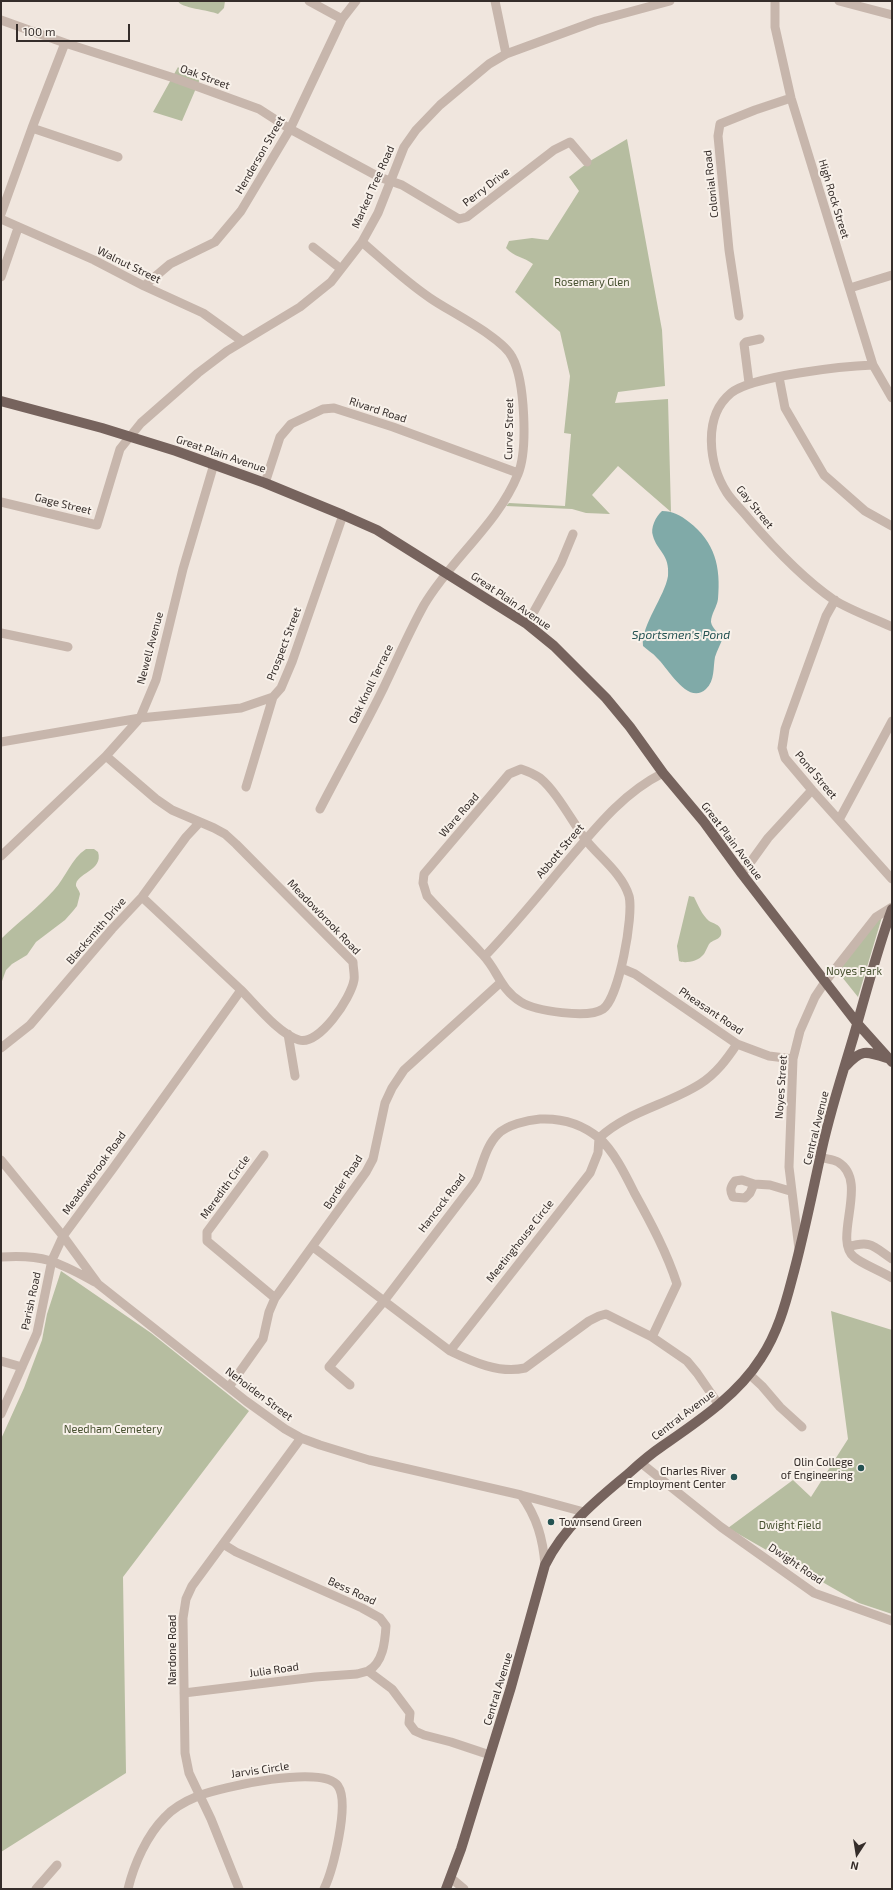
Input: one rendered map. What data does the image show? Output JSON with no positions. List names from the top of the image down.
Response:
{
  "streets": {
    "main road": ["Great Plain Avenue", "Central Avenue"],
    "street": [
      "Oak Street",
      "Henderson Street",
      "Colonial Road",
      "Marked Tree Road",
      "Perry Drive",
      "High Rock Street",
      "Walnut Street",
      "Rivard Road",
      "Curve Street",
      "Gage Street",
      "Gay Street",
      "Prospect Street",
      "Newell Avenue",
      "Oak Knoll Terrace",
      "Pond Street",
      "Ware Road",
      "Abbott Street",
      "Meadowbrook Road",
      "Blacksmith Drive",
      "Pheasant Road",
      "Noyes Street",
      "Border Road",
      "Meredith Circle",
      "Hancock Road",
      "Meetinghouse Circle",
      "Parish Road",
      "Nehoiden Street",
      "Dwight Road",
      "Bess Road",
      "Nardone Road",
      "Julia Road",
      "Jarvis Circle"
    ]
  },
  "crossings": [
    ["Oak Street", "Henderson Street"],
    ["Oak Street", "Marked Tree Road"],
    ["Oak Street", "Perry Drive"],
    ["Henderson Street", "Walnut Street"],
    ["Colonial Road", "High Rock Street"],
    ["Marked Tree Road", "Perry Drive"],
    ["Marked Tree Road", "Walnut Street"],
    ["Marked Tree Road", "Curve Street"],
    ["Marked Tree Road", "Great Plain Avenue"],
    ["Marked Tree Road", "Gage Street"],
    ["High Rock Street", "Gay Street"],
    ["Rivard Road", "Curve Street"],
    ["Rivard Road", "Great Plain Avenue"],
    ["Curve Street", "Great Plain Avenue"],
    ["Curve Street", "Oak Knoll Terrace"],
    ["Great Plain Avenue", "Gage Street"],
    ["Great Plain Avenue", "Prospect Street"],
    ["Great Plain Avenue", "Newell Avenue"],
    ["Great Plain Avenue", "Oak Knoll Terrace"],
    ["Great Plain Avenue", "Abbott Street"],
    ["Great Plain Avenue", "Noyes Street"],
    ["Great Plain Avenue", "Central Avenue"],
    ["Gay Street", "Pond Street"],
    ["Prospect Street", "Newell Avenue"],
    ["Newell Avenue", "Meadowbrook Road"],
    ["Ware Road", "Abbott Street"],
    ["Ware Road", "Pheasant Road"],
    ["Ware Road", "Border Road"],
    ["Meadowbrook Road", "Blacksmith Drive"],
    ["Meadowbrook Road", "Parish Road"],
    ["Meadowbrook Road", "Nehoiden Street"],
    ["Pheasant Road", "Noyes Street"],
    ["Noyes Street", "Central Avenue"],
    ["Central Avenue", "Nehoiden Street"],
    ["Central Avenue", "Dwight Road"],
    ["Border Road", "Meredith Circle"],
    ["Border Road", "Nehoiden Street"],
    ["Hancock Road", "Meetinghouse Circle"],
    ["Parish Road", "Nehoiden Street"],
    ["Nehoiden Street", "Nardone Road"],
    ["Bess Road", "Nardone Road"],
    ["Bess Road", "Julia Road"],
    ["Nardone Road", "Julia Road"],
    ["Nardone Road", "Jarvis Circle"]
  ],
  "water": ["Sportsmen's Pond"],
  "parks": [
    "Rosemary Glen",
    "Noyes Park",
    "Needham Cemetery",
    "Dwight Field"
  ],
  "places": ["Olin College of Engineering", "Charles River Employment Center", "Townsend Green"],
  "scale_bar": "100 m",
  "north": "bottom"
}
